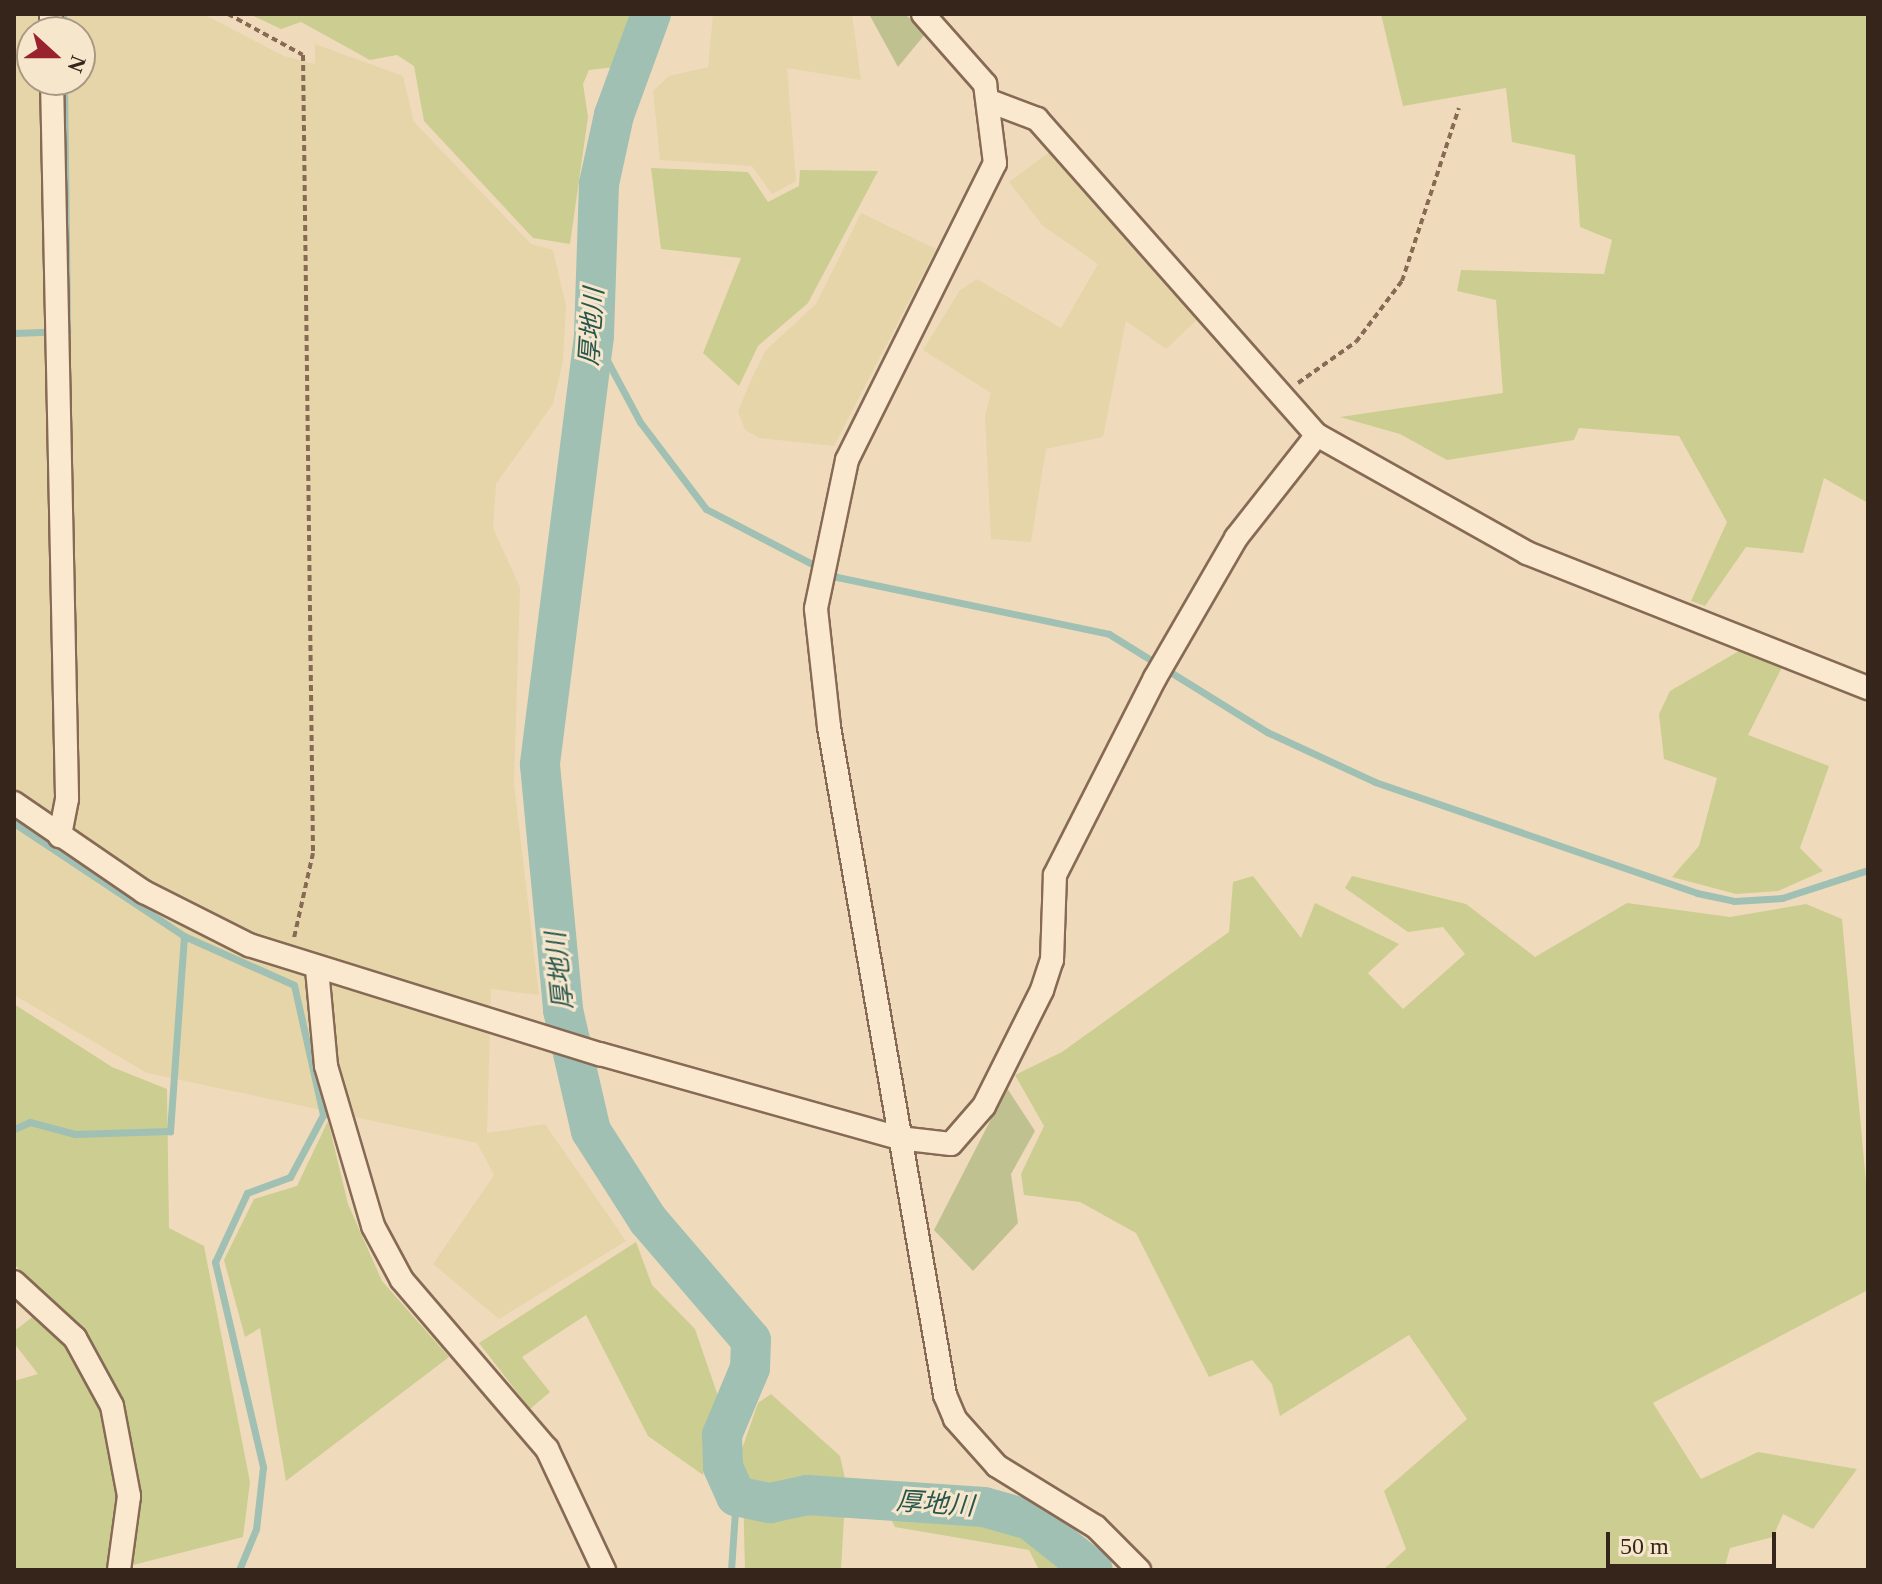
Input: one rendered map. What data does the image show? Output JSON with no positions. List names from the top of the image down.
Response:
{
  "water": ["厚地川"],
  "scale_bar": "50 m",
  "north": "right"
}
